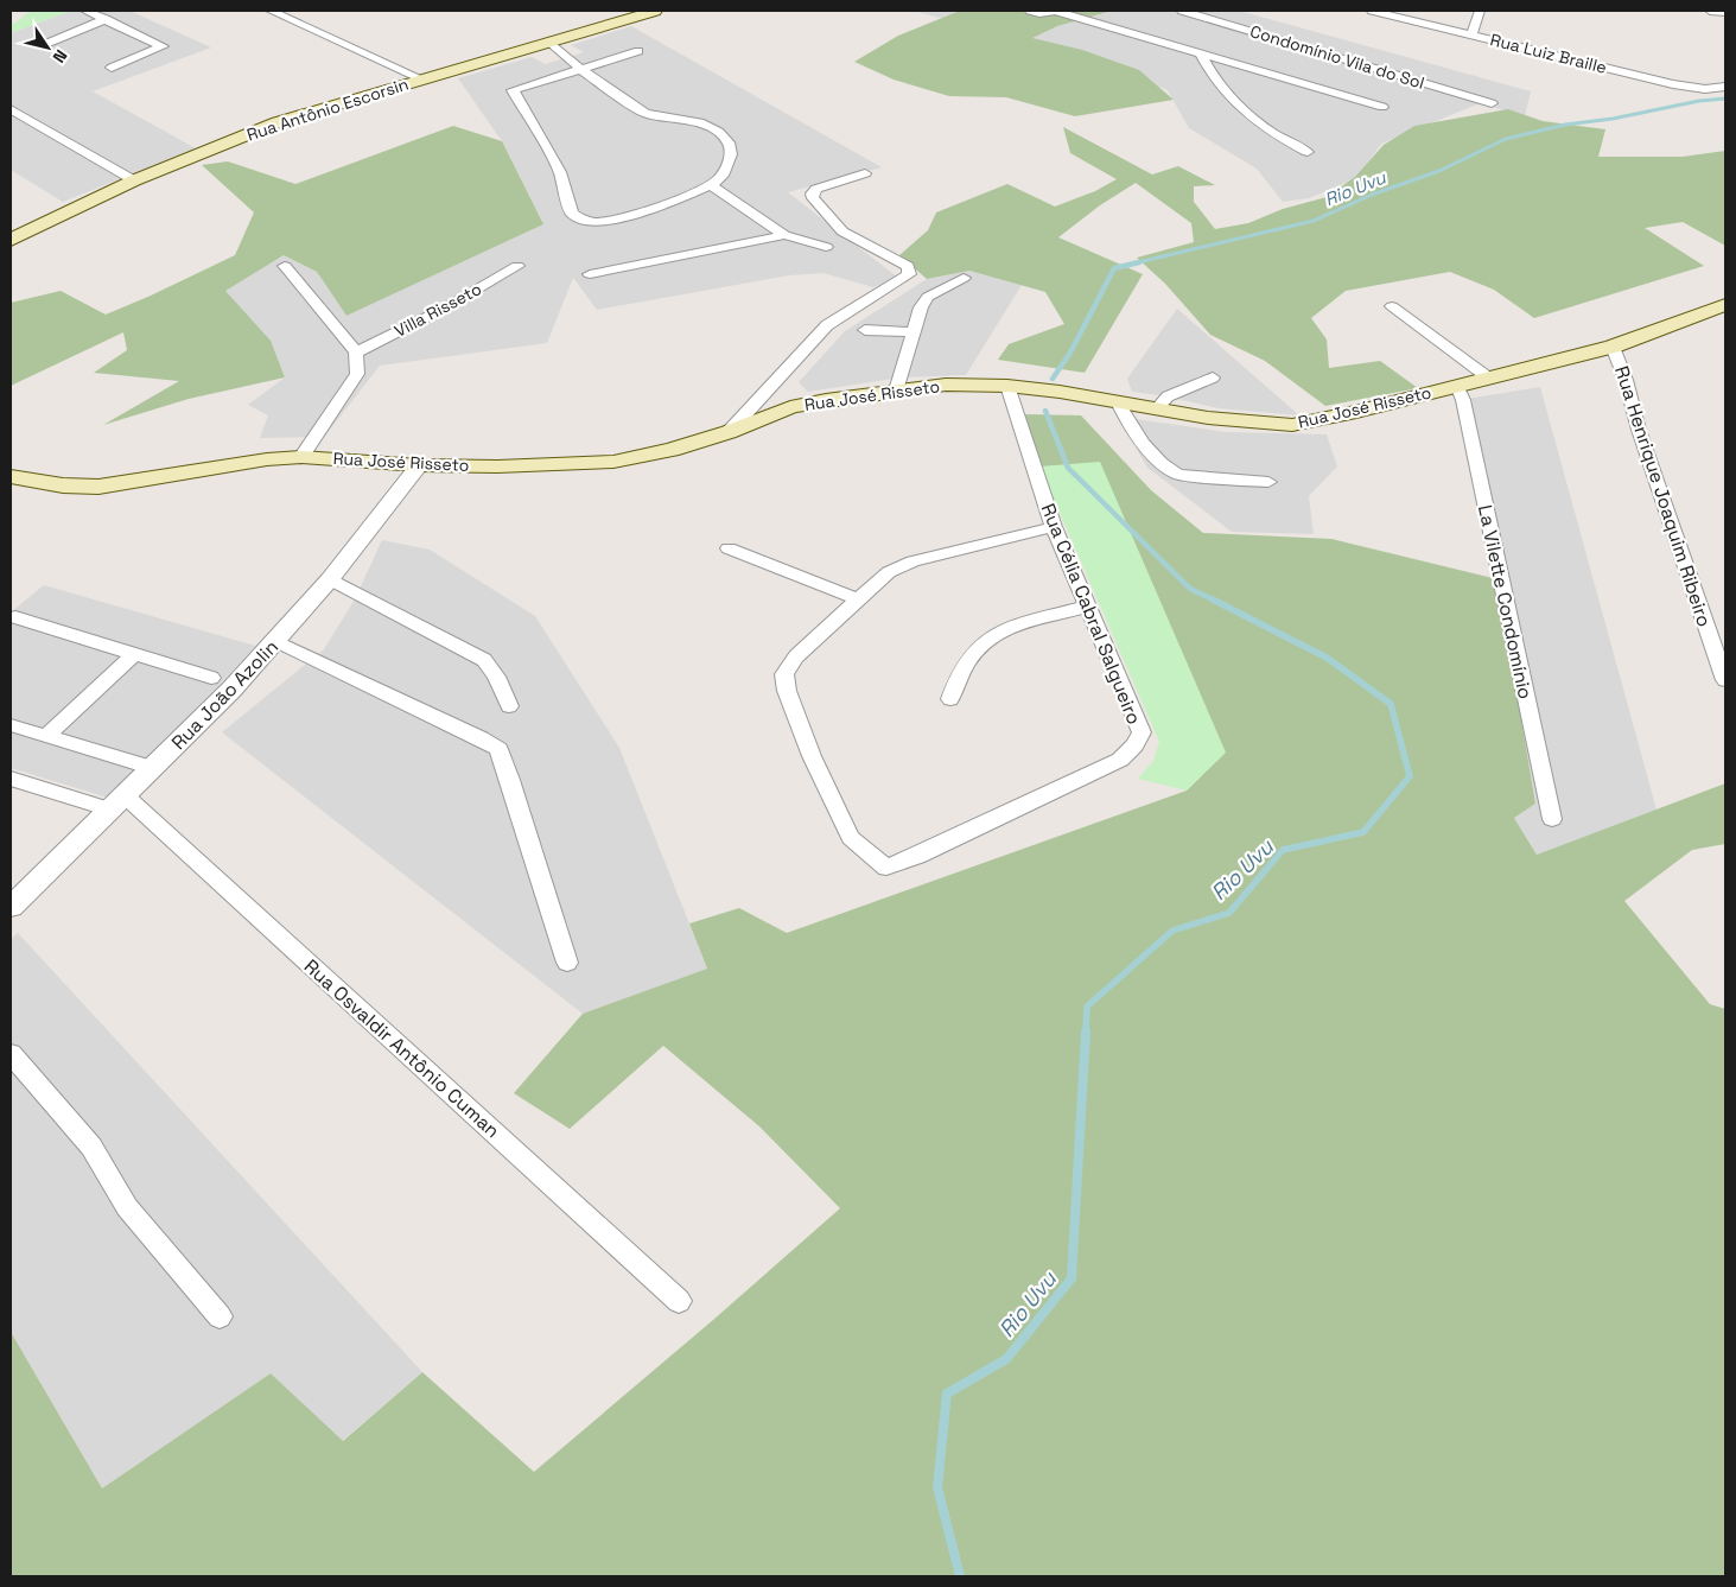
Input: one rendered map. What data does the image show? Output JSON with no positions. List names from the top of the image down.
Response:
{
  "streets": {
    "main road": ["Rua Antônio Escorsin", "Rua José Risseto"],
    "street": [
      "Rua Luiz Braille",
      "Condomínio Vila do Sol",
      "Villa Risseto",
      "Rua Henrique Joaquim Ribeiro",
      "La Vilette Condomínio",
      "Rua Célia Cabral Salgueiro",
      "Rua João Azolin",
      "Rua Osvaldir Antônio Cuman"
    ]
  },
  "crossings": [
    ["Rua José Risseto", "Rua Henrique Joaquim Ribeiro"],
    ["Rua José Risseto", "La Vilette Condomínio"],
    ["Rua José Risseto", "Rua Célia Cabral Salgueiro"],
    ["Rua José Risseto", "Rua João Azolin"],
    ["Rua João Azolin", "Rua Osvaldir Antônio Cuman"]
  ],
  "water": ["Rio Uvu"],
  "north": "bottom right"
}
